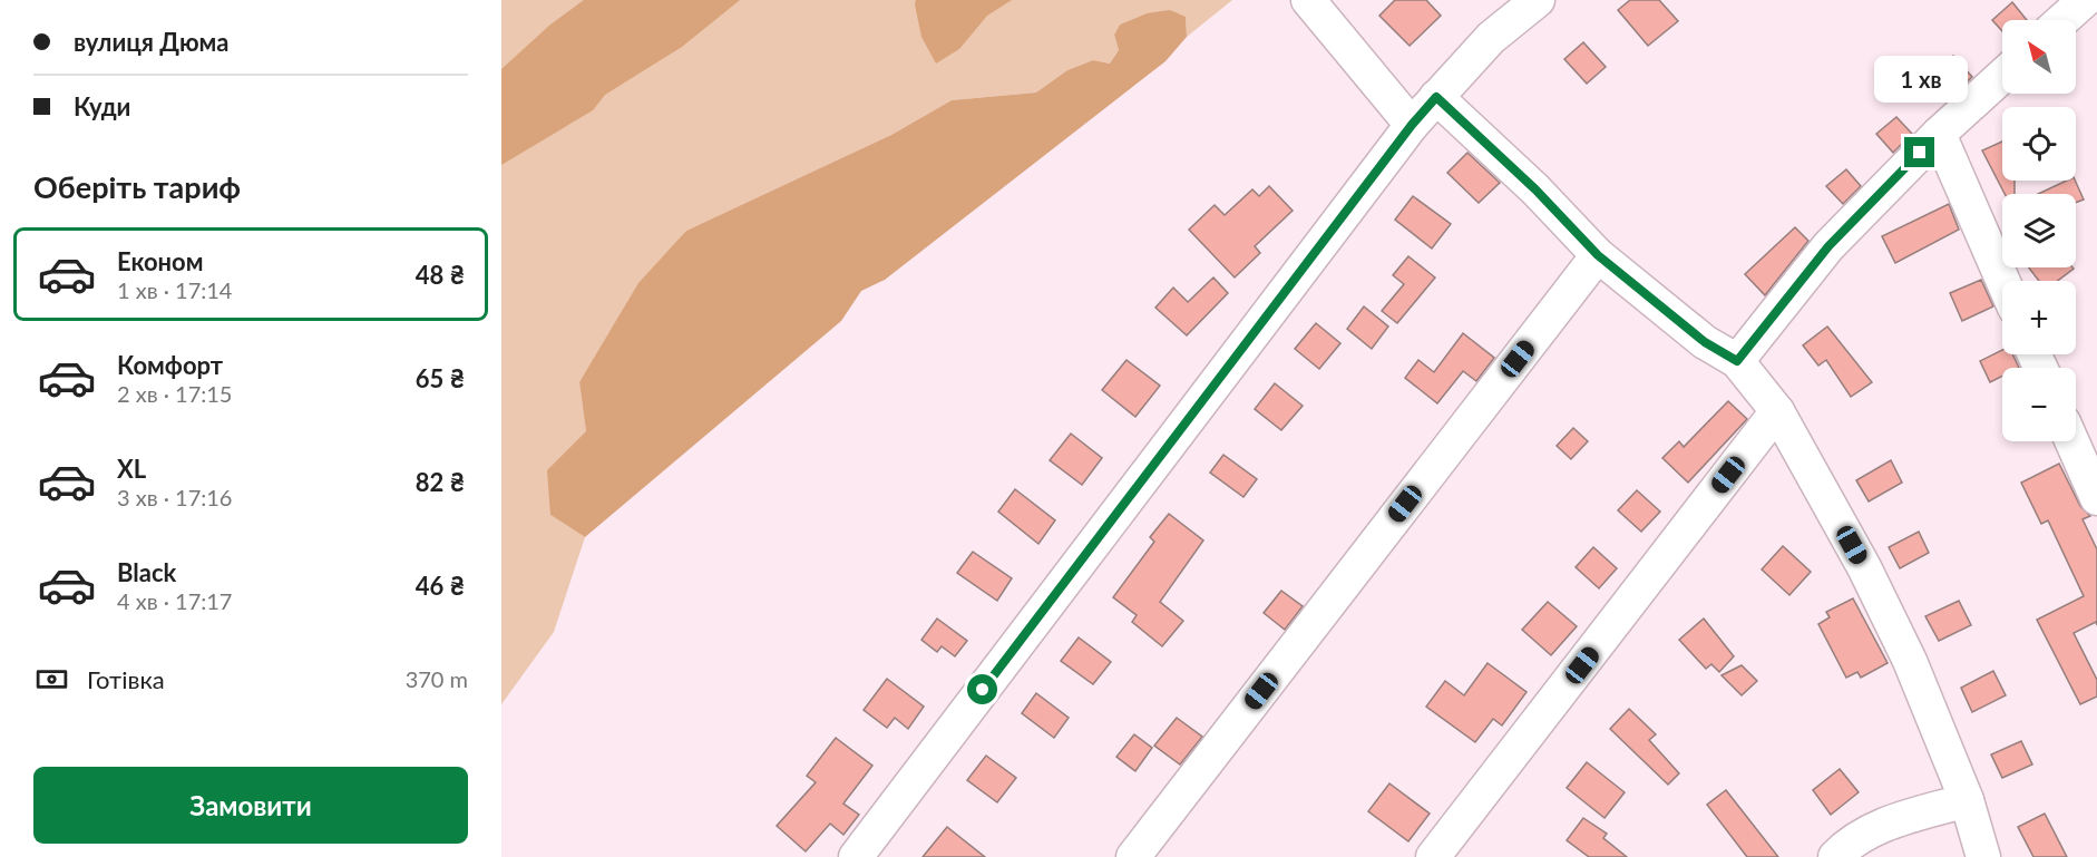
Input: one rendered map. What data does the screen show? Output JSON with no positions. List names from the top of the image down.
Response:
{
  "north": "top left",
  "page": {
    "banner": ["вулиця Дюма", "Куди"],
    "map_buttons": ["+", "−"],
    "bubble": "1 хв",
    "heading": "Оберіть тариф",
    "list": [
      {
        "name": "Економ",
        "note": "1 хв · 17:14",
        "value": "48 ₴"
      },
      {
        "name": "Комфорт",
        "note": "2 хв · 17:15",
        "value": "65 ₴"
      },
      {
        "name": "XL",
        "note": "3 хв · 17:16",
        "value": "82 ₴"
      },
      {
        "name": "Black",
        "note": "4 хв · 17:17",
        "value": "46 ₴"
      }
    ],
    "pay": ["Готівка", "370 m"],
    "buttons": "Замовити"
  }
}
